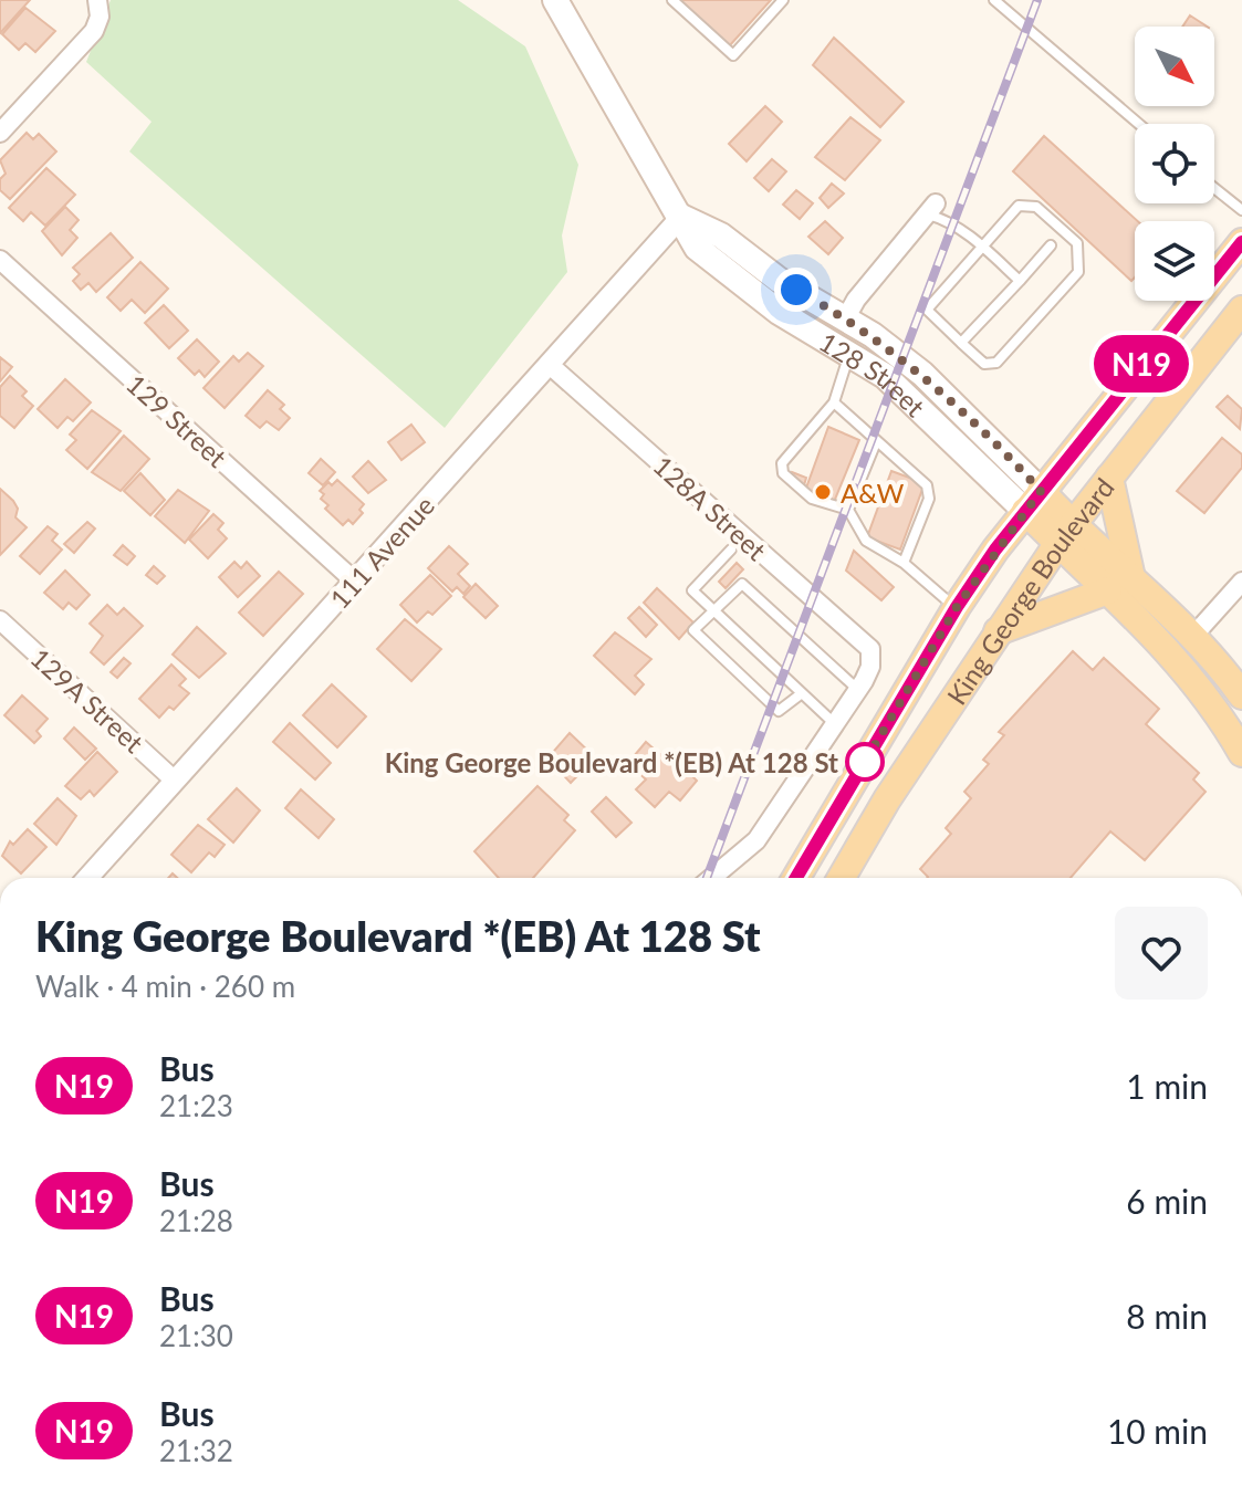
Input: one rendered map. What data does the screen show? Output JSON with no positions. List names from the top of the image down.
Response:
{
  "streets": {
    "main road": ["128 Street", "King George Boulevard"],
    "street": [
      "129 Street",
      "128A Street",
      "111 Avenue",
      "129A Street"
    ]
  },
  "crossings": [
    ["128 Street", "111 Avenue"],
    ["128 Street", "King George Boulevard"],
    ["129 Street", "111 Avenue"],
    ["128A Street", "111 Avenue"],
    ["111 Avenue", "129A Street"]
  ],
  "places": ["A&W", "King George Boulevard *(EB) At 128 St"],
  "lines": ["bus line N19"],
  "north": "bottom right",
  "page": {
    "on_map": "N19",
    "heading": ["King George Boulevard *(EB) At 128 St", "Walk · 4 min · 260 m"],
    "list": [
      {
        "mark": "N19",
        "name": "Bus",
        "note": "21:23",
        "value": "1 min"
      },
      {
        "mark": "N19",
        "name": "Bus",
        "note": "21:28",
        "value": "6 min"
      },
      {
        "mark": "N19",
        "name": "Bus",
        "note": "21:30",
        "value": "8 min"
      },
      {
        "mark": "N19",
        "name": "Bus",
        "note": "21:32",
        "value": "10 min"
      }
    ]
  }
}
